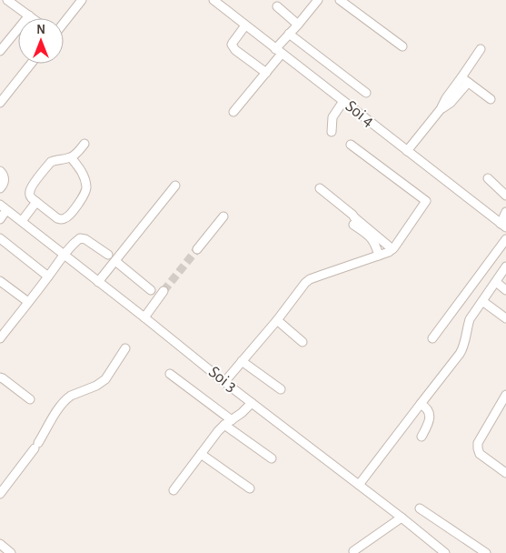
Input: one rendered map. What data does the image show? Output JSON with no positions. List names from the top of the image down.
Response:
{
  "streets": {
    "street": ["Soi 4", "Soi 3"]
  },
  "north": "top"
}
